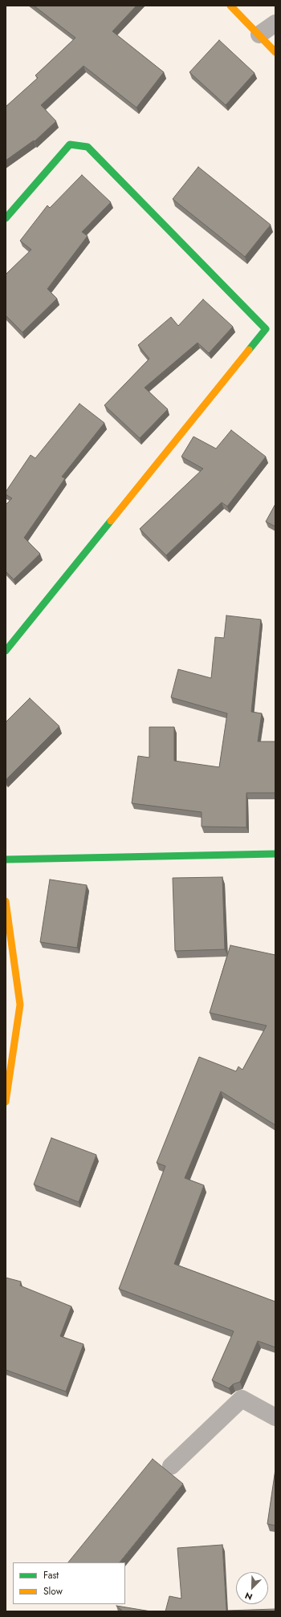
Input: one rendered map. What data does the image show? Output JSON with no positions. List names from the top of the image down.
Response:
{
  "legend": ["Fast", "Slow"],
  "north": "bottom left"
}
